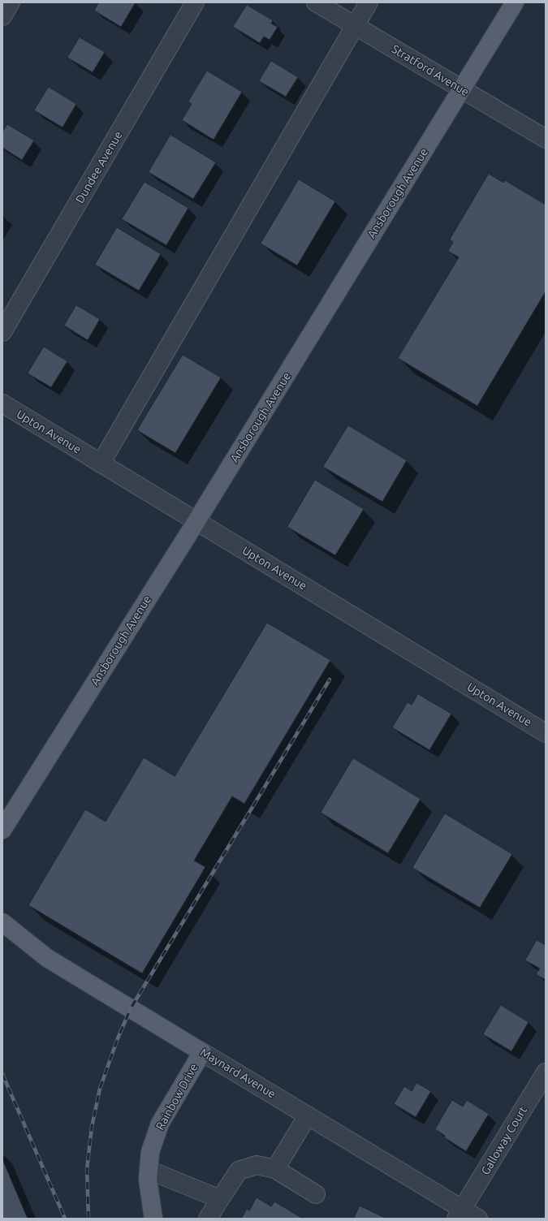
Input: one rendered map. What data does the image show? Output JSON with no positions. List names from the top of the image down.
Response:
{
  "streets": {
    "main road": ["Ansborough Avenue", "Maynard Avenue", "Rainbow Drive"],
    "street": [
      "Stratford Avenue",
      "Dundee Avenue",
      "Upton Avenue",
      "Galloway Court"
    ]
  },
  "crossings": [
    ["Stratford Avenue", "Ansborough Avenue"],
    ["Ansborough Avenue", "Upton Avenue"],
    ["Maynard Avenue", "Rainbow Drive"],
    ["Maynard Avenue", "Galloway Court"]
  ]
}
